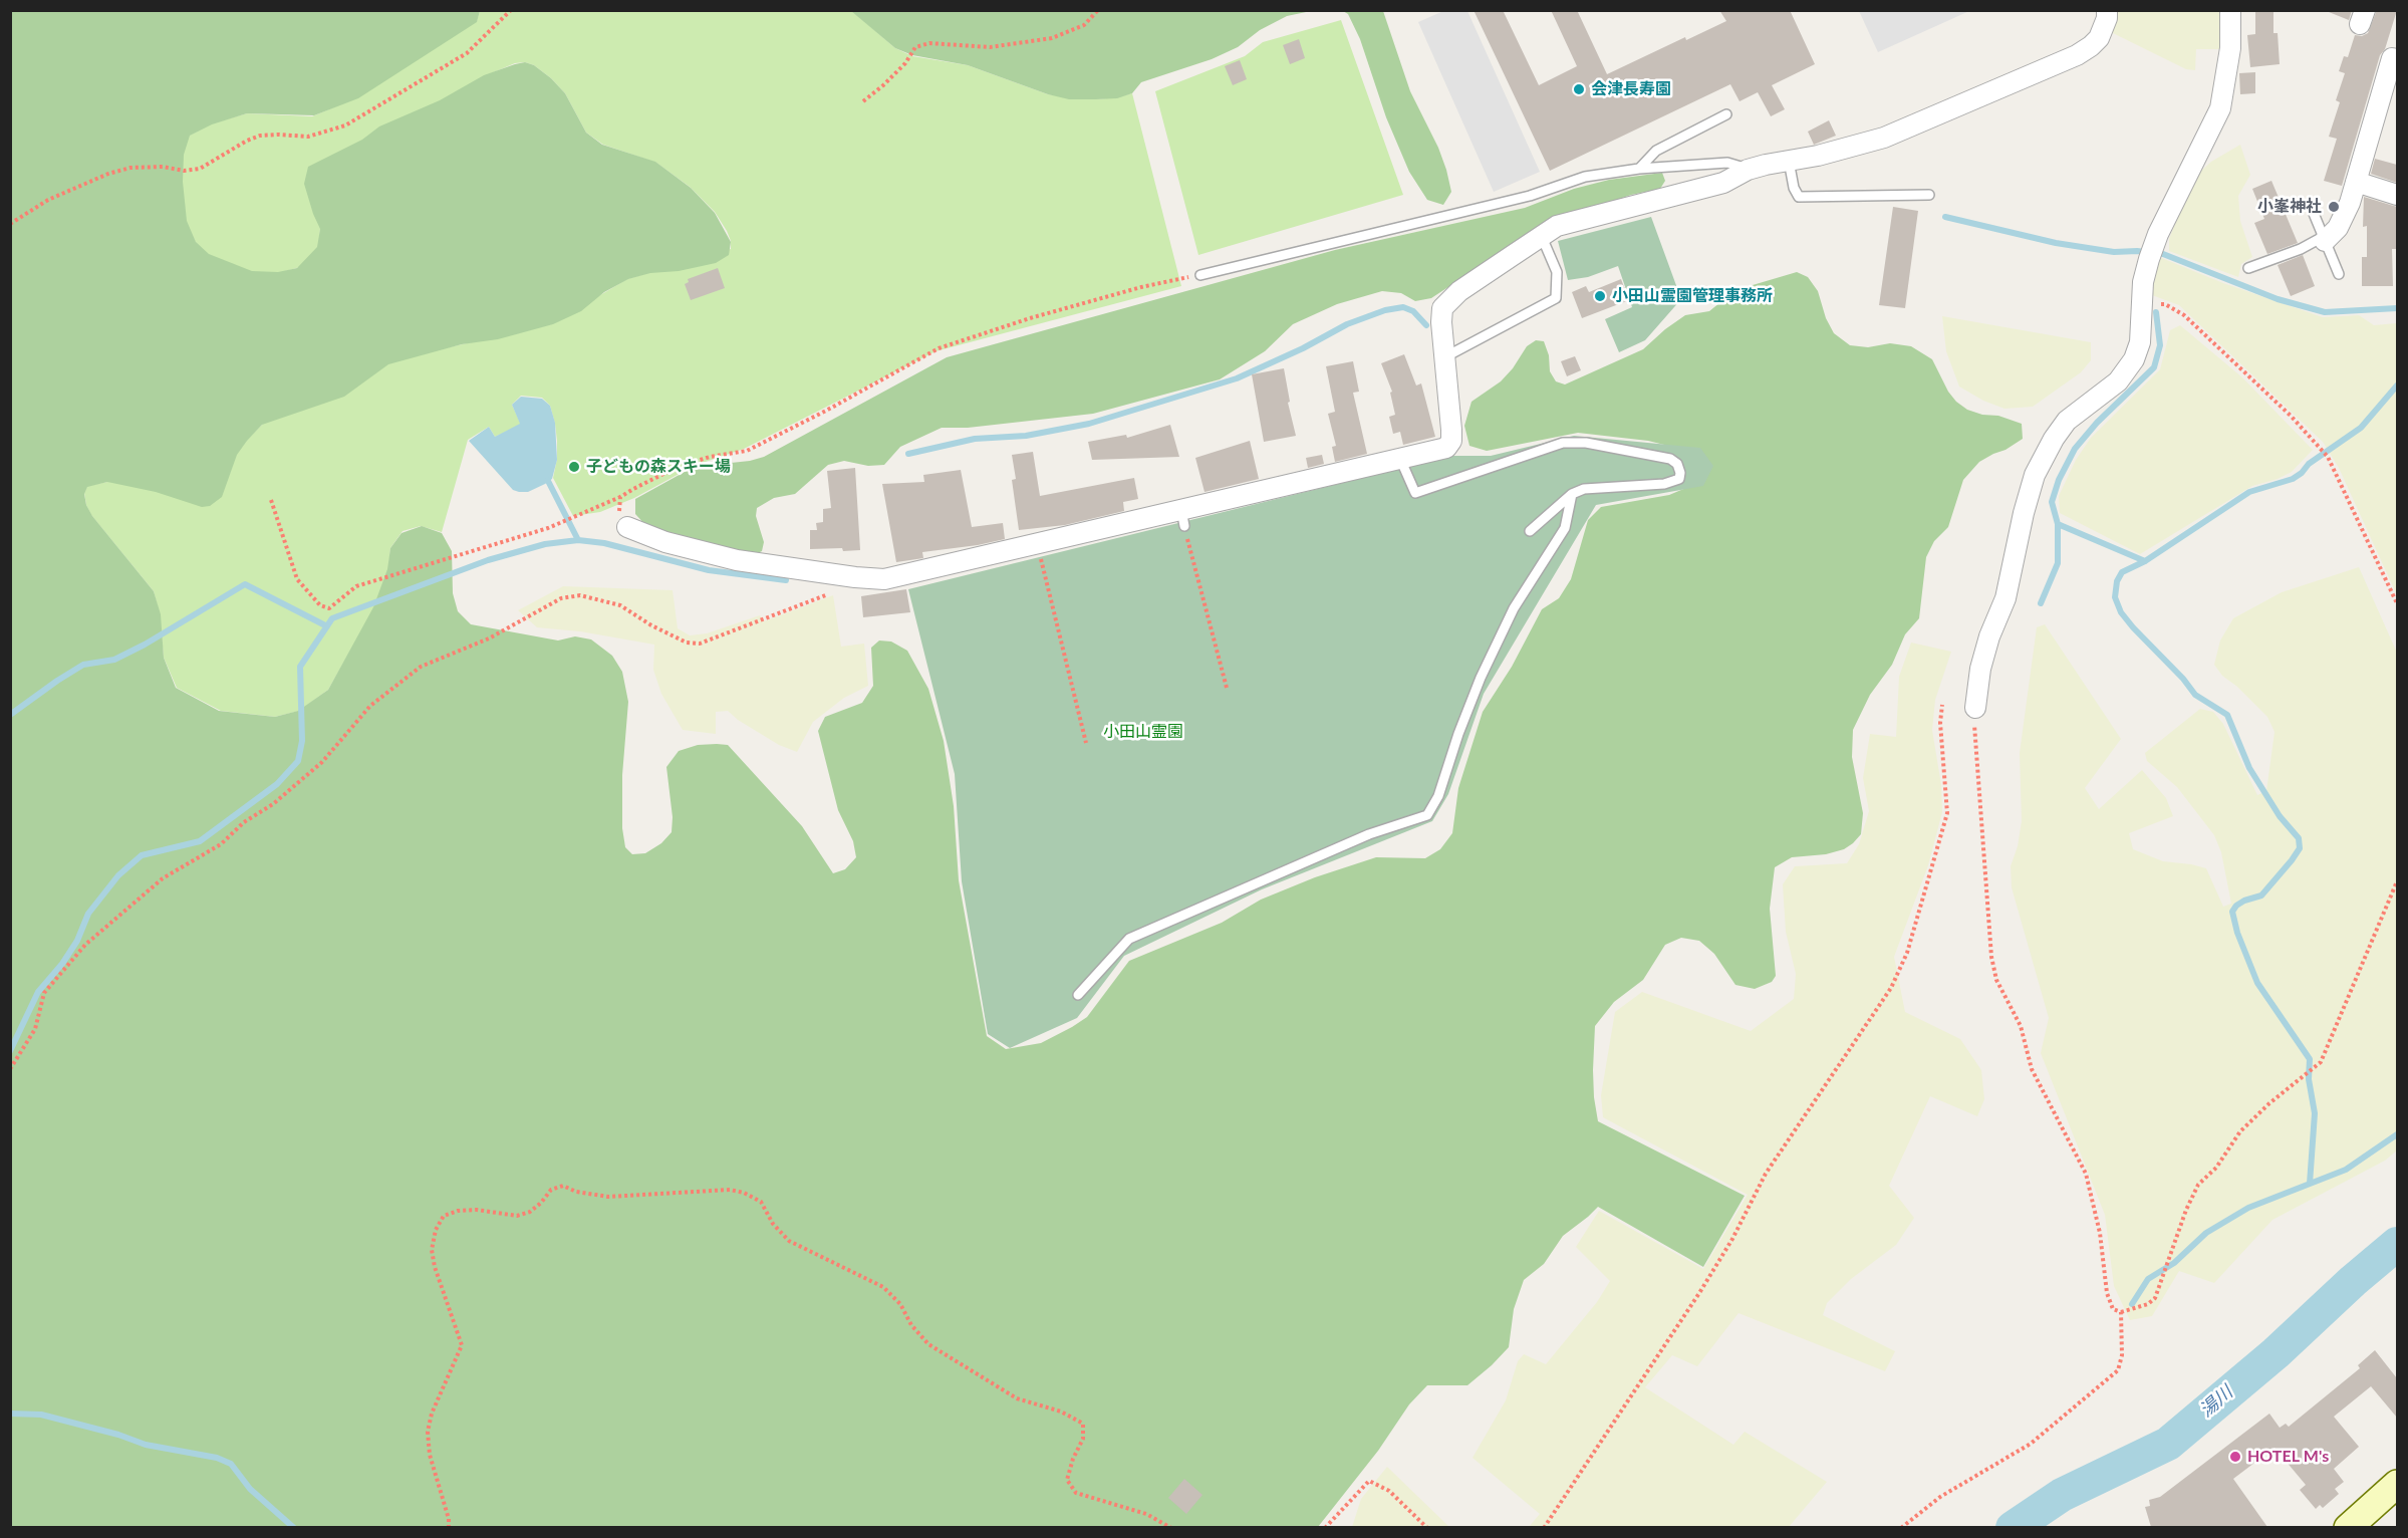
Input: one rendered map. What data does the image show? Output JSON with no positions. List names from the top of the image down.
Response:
{
  "water": ["湯川"],
  "parks": ["小田山霊園"],
  "places": [
    "会津長寿園",
    "小峯神社",
    "小田山霊園管理事務所",
    "子どもの森スキー場",
    "HOTEL M's"
  ]
}
